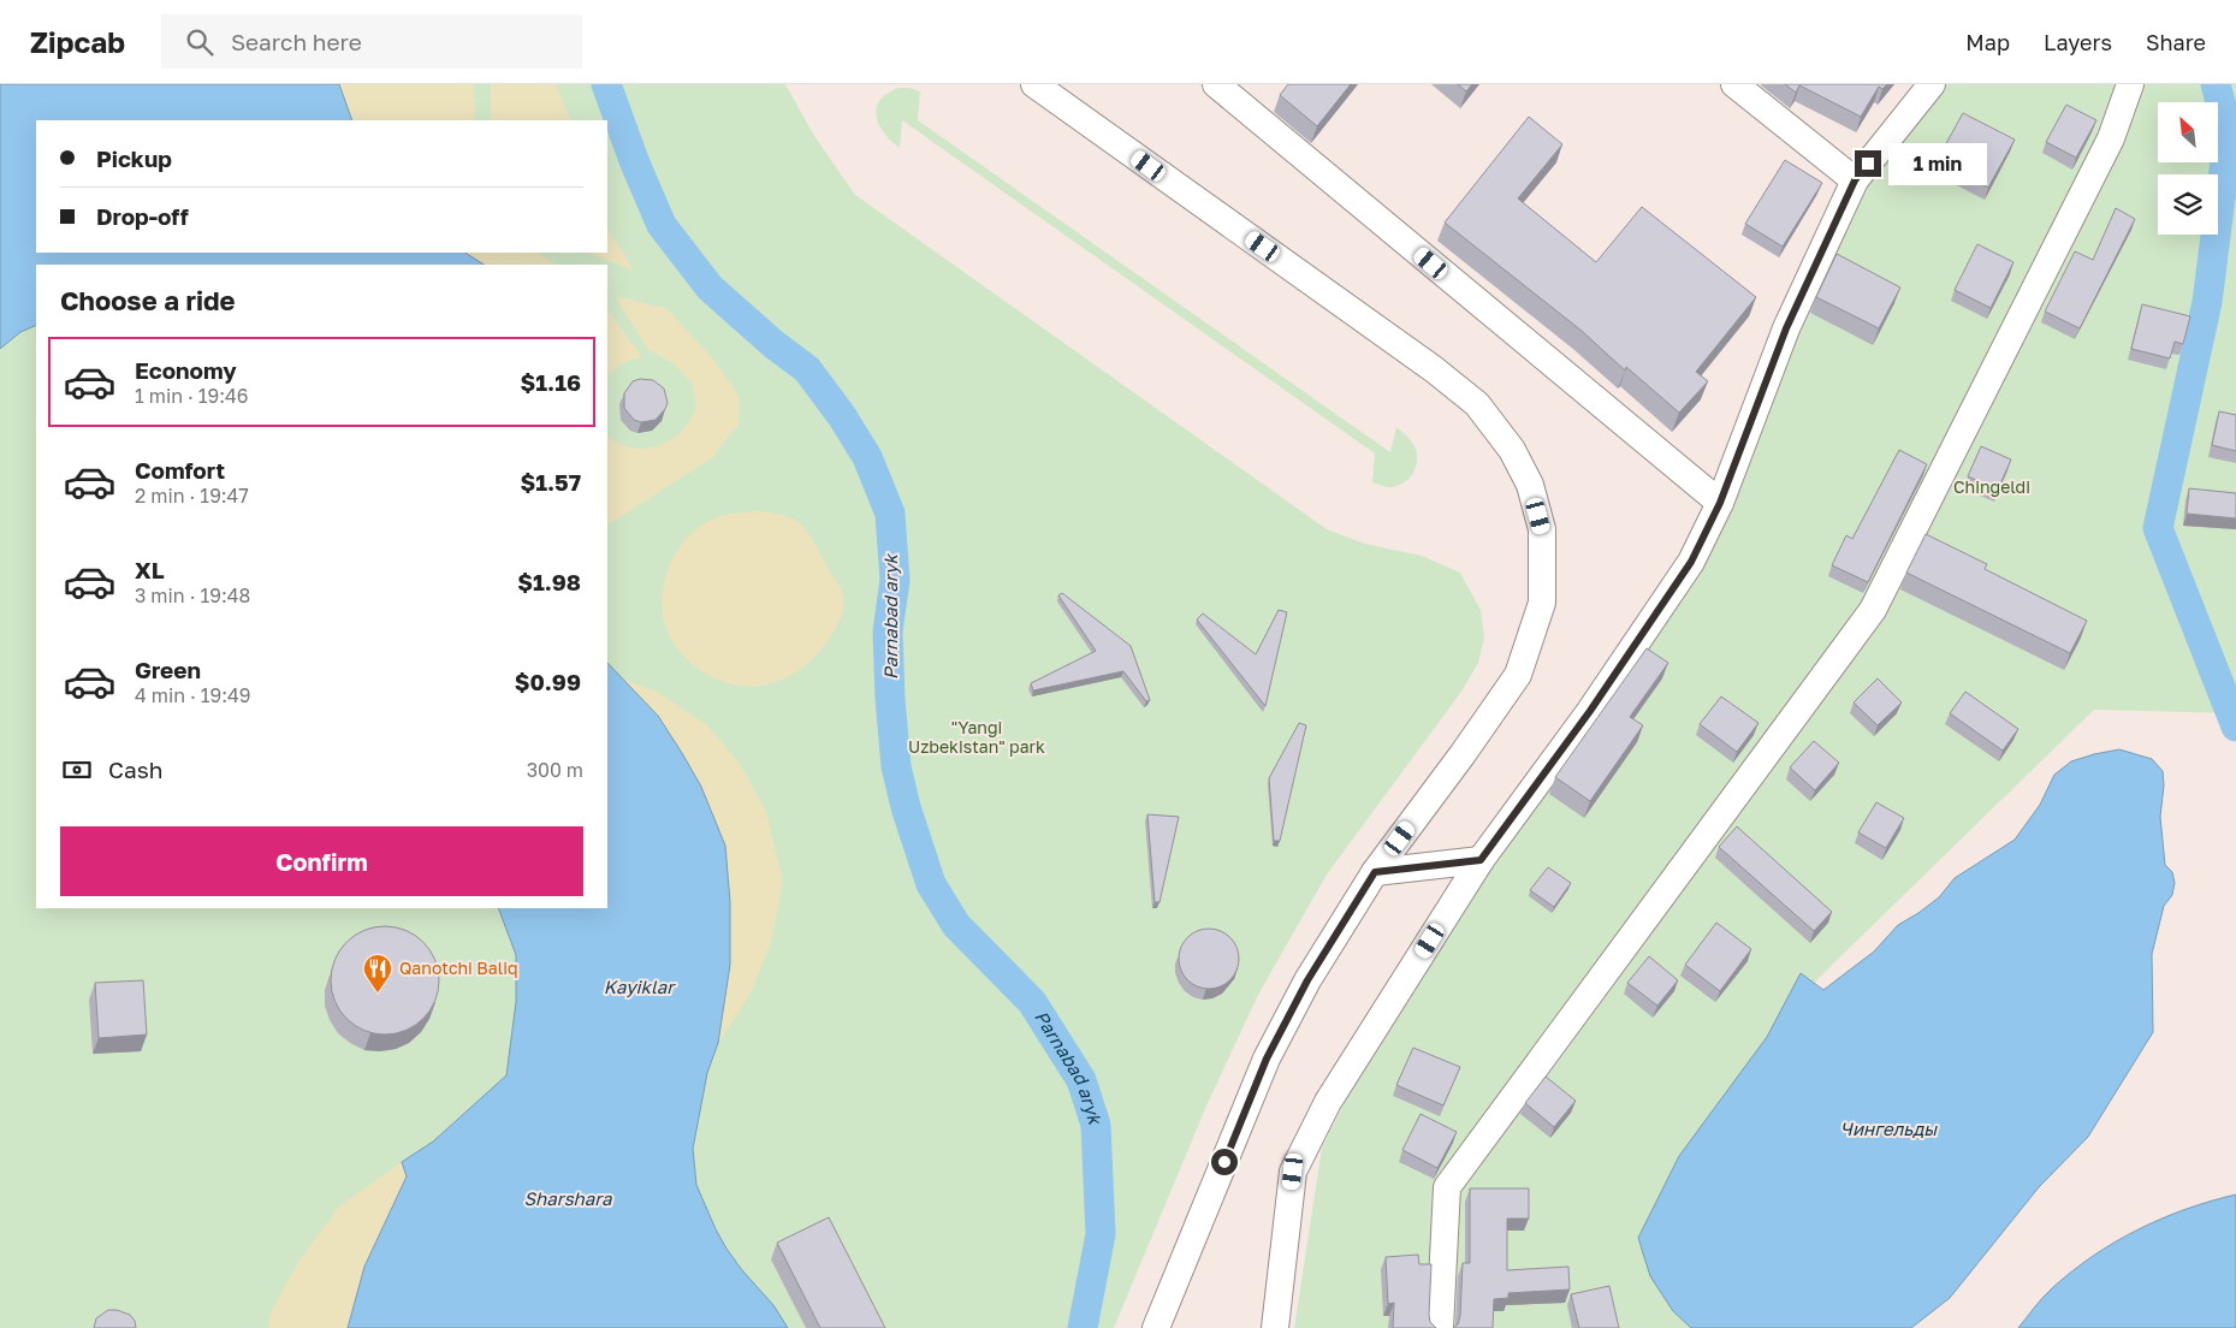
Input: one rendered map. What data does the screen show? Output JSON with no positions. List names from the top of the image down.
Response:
{
  "water": [
    "Parnabad aryk",
    "Kayiklar",
    "Чингельды",
    "Sharshara"
  ],
  "parks": ["Chingeldi", "\"Yangi Uzbekistan\" park"],
  "places": {
    "restaurant": ["Qanotchi Baliq"]
  },
  "north": "top left",
  "page": {
    "header": "Zipcab",
    "search": "Search here",
    "nav": ["Map", "Layers", "Share"],
    "banner": ["Pickup", "Drop-off"],
    "bubble": "1 min",
    "heading": "Choose a ride",
    "list": [
      {
        "name": "Economy",
        "note": "1 min · 19:46",
        "value": "$1.16"
      },
      {
        "name": "Comfort",
        "note": "2 min · 19:47",
        "value": "$1.57"
      },
      {
        "name": "XL",
        "note": "3 min · 19:48",
        "value": "$1.98"
      },
      {
        "name": "Green",
        "note": "4 min · 19:49",
        "value": "$0.99"
      }
    ],
    "pay": ["Cash", "300 m"],
    "buttons": "Confirm"
  }
}
